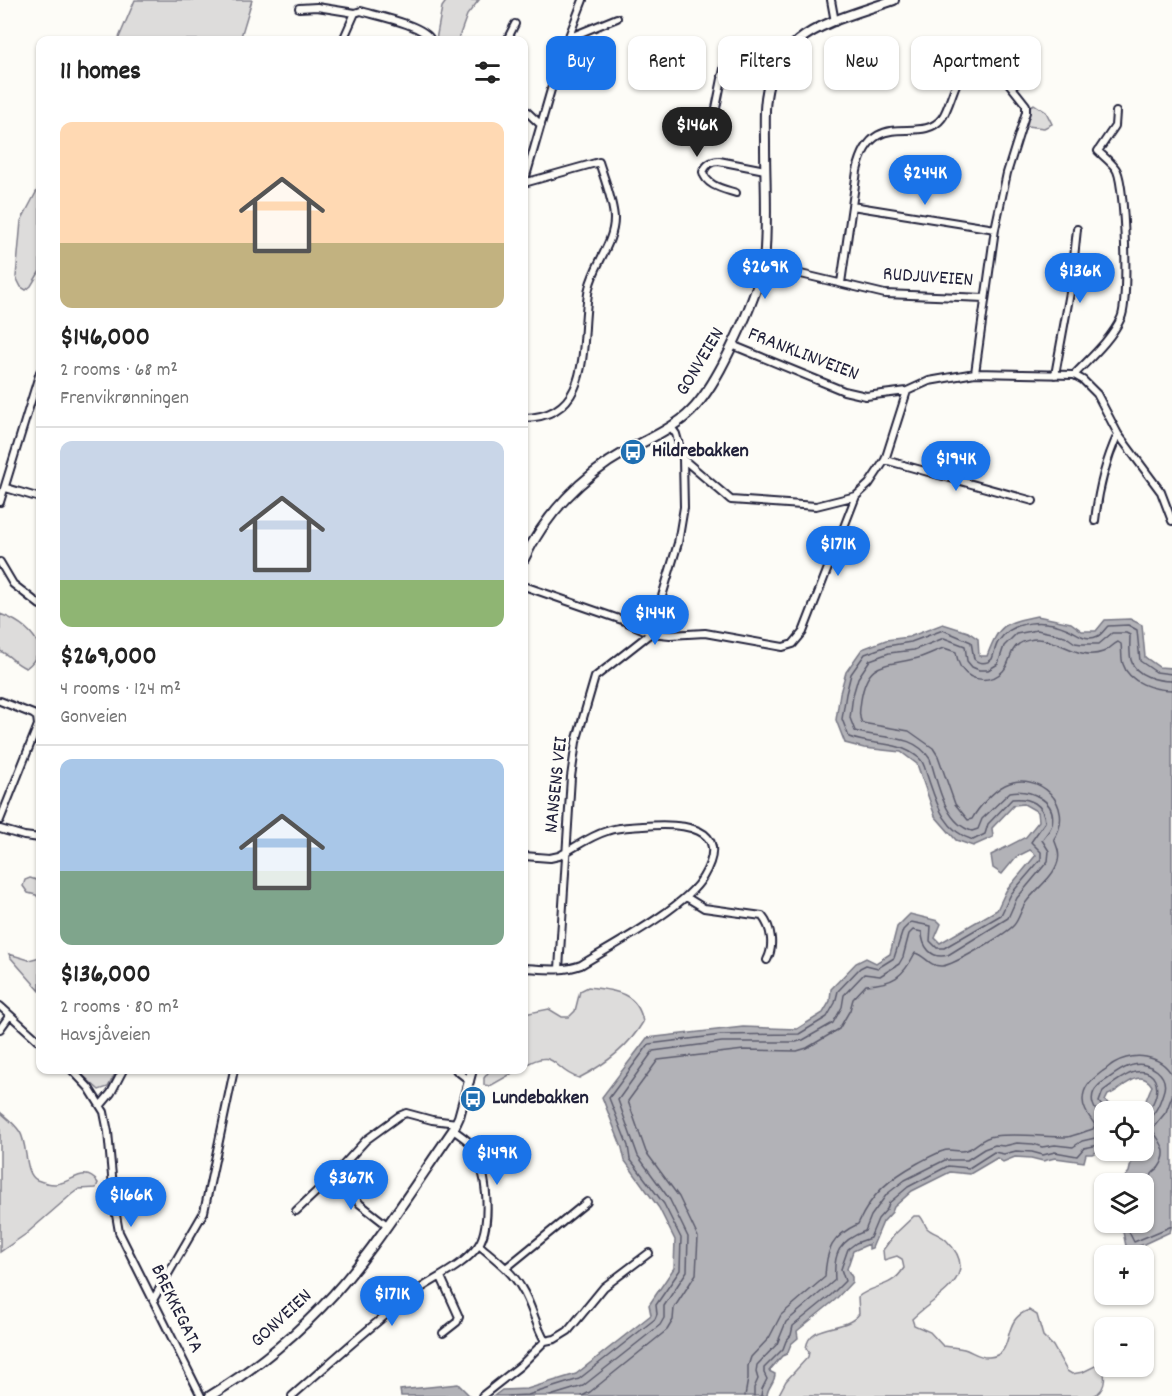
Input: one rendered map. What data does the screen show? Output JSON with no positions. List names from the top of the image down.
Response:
{
  "streets": {
    "street": [
      "RUDJUVEIEN",
      "FRANKLINVEIEN",
      "GONVEIEN",
      "NANSENS VEI",
      "BREKKEGATA"
    ]
  },
  "crossings": [
    ["RUDJUVEIEN", "GONVEIEN"],
    ["FRANKLINVEIEN", "GONVEIEN"]
  ],
  "places": {
    "bus stop": ["Hildrebakken", "Lundebakken"]
  },
  "page": {
    "chip": [
      "Buy",
      "Rent",
      "Filters",
      "New",
      "Apartment"
    ],
    "heading": "11 homes",
    "price": [
      "$146K",
      "$244K",
      "$269K",
      "$136K",
      "$194K",
      "$171K",
      "$144K",
      "$149K",
      "$367K",
      "$166K",
      "$171K"
    ],
    "list": [
      {
        "name": "$146,000",
        "note": "2 rooms · 68 m² · Frenvikrønningen"
      },
      {
        "name": "$269,000",
        "note": "4 rooms · 124 m² · Gonveien"
      },
      {
        "name": "$136,000",
        "note": "2 rooms · 80 m² · Havsjåveien"
      }
    ],
    "map_buttons": ["+", "−"]
  }
}
